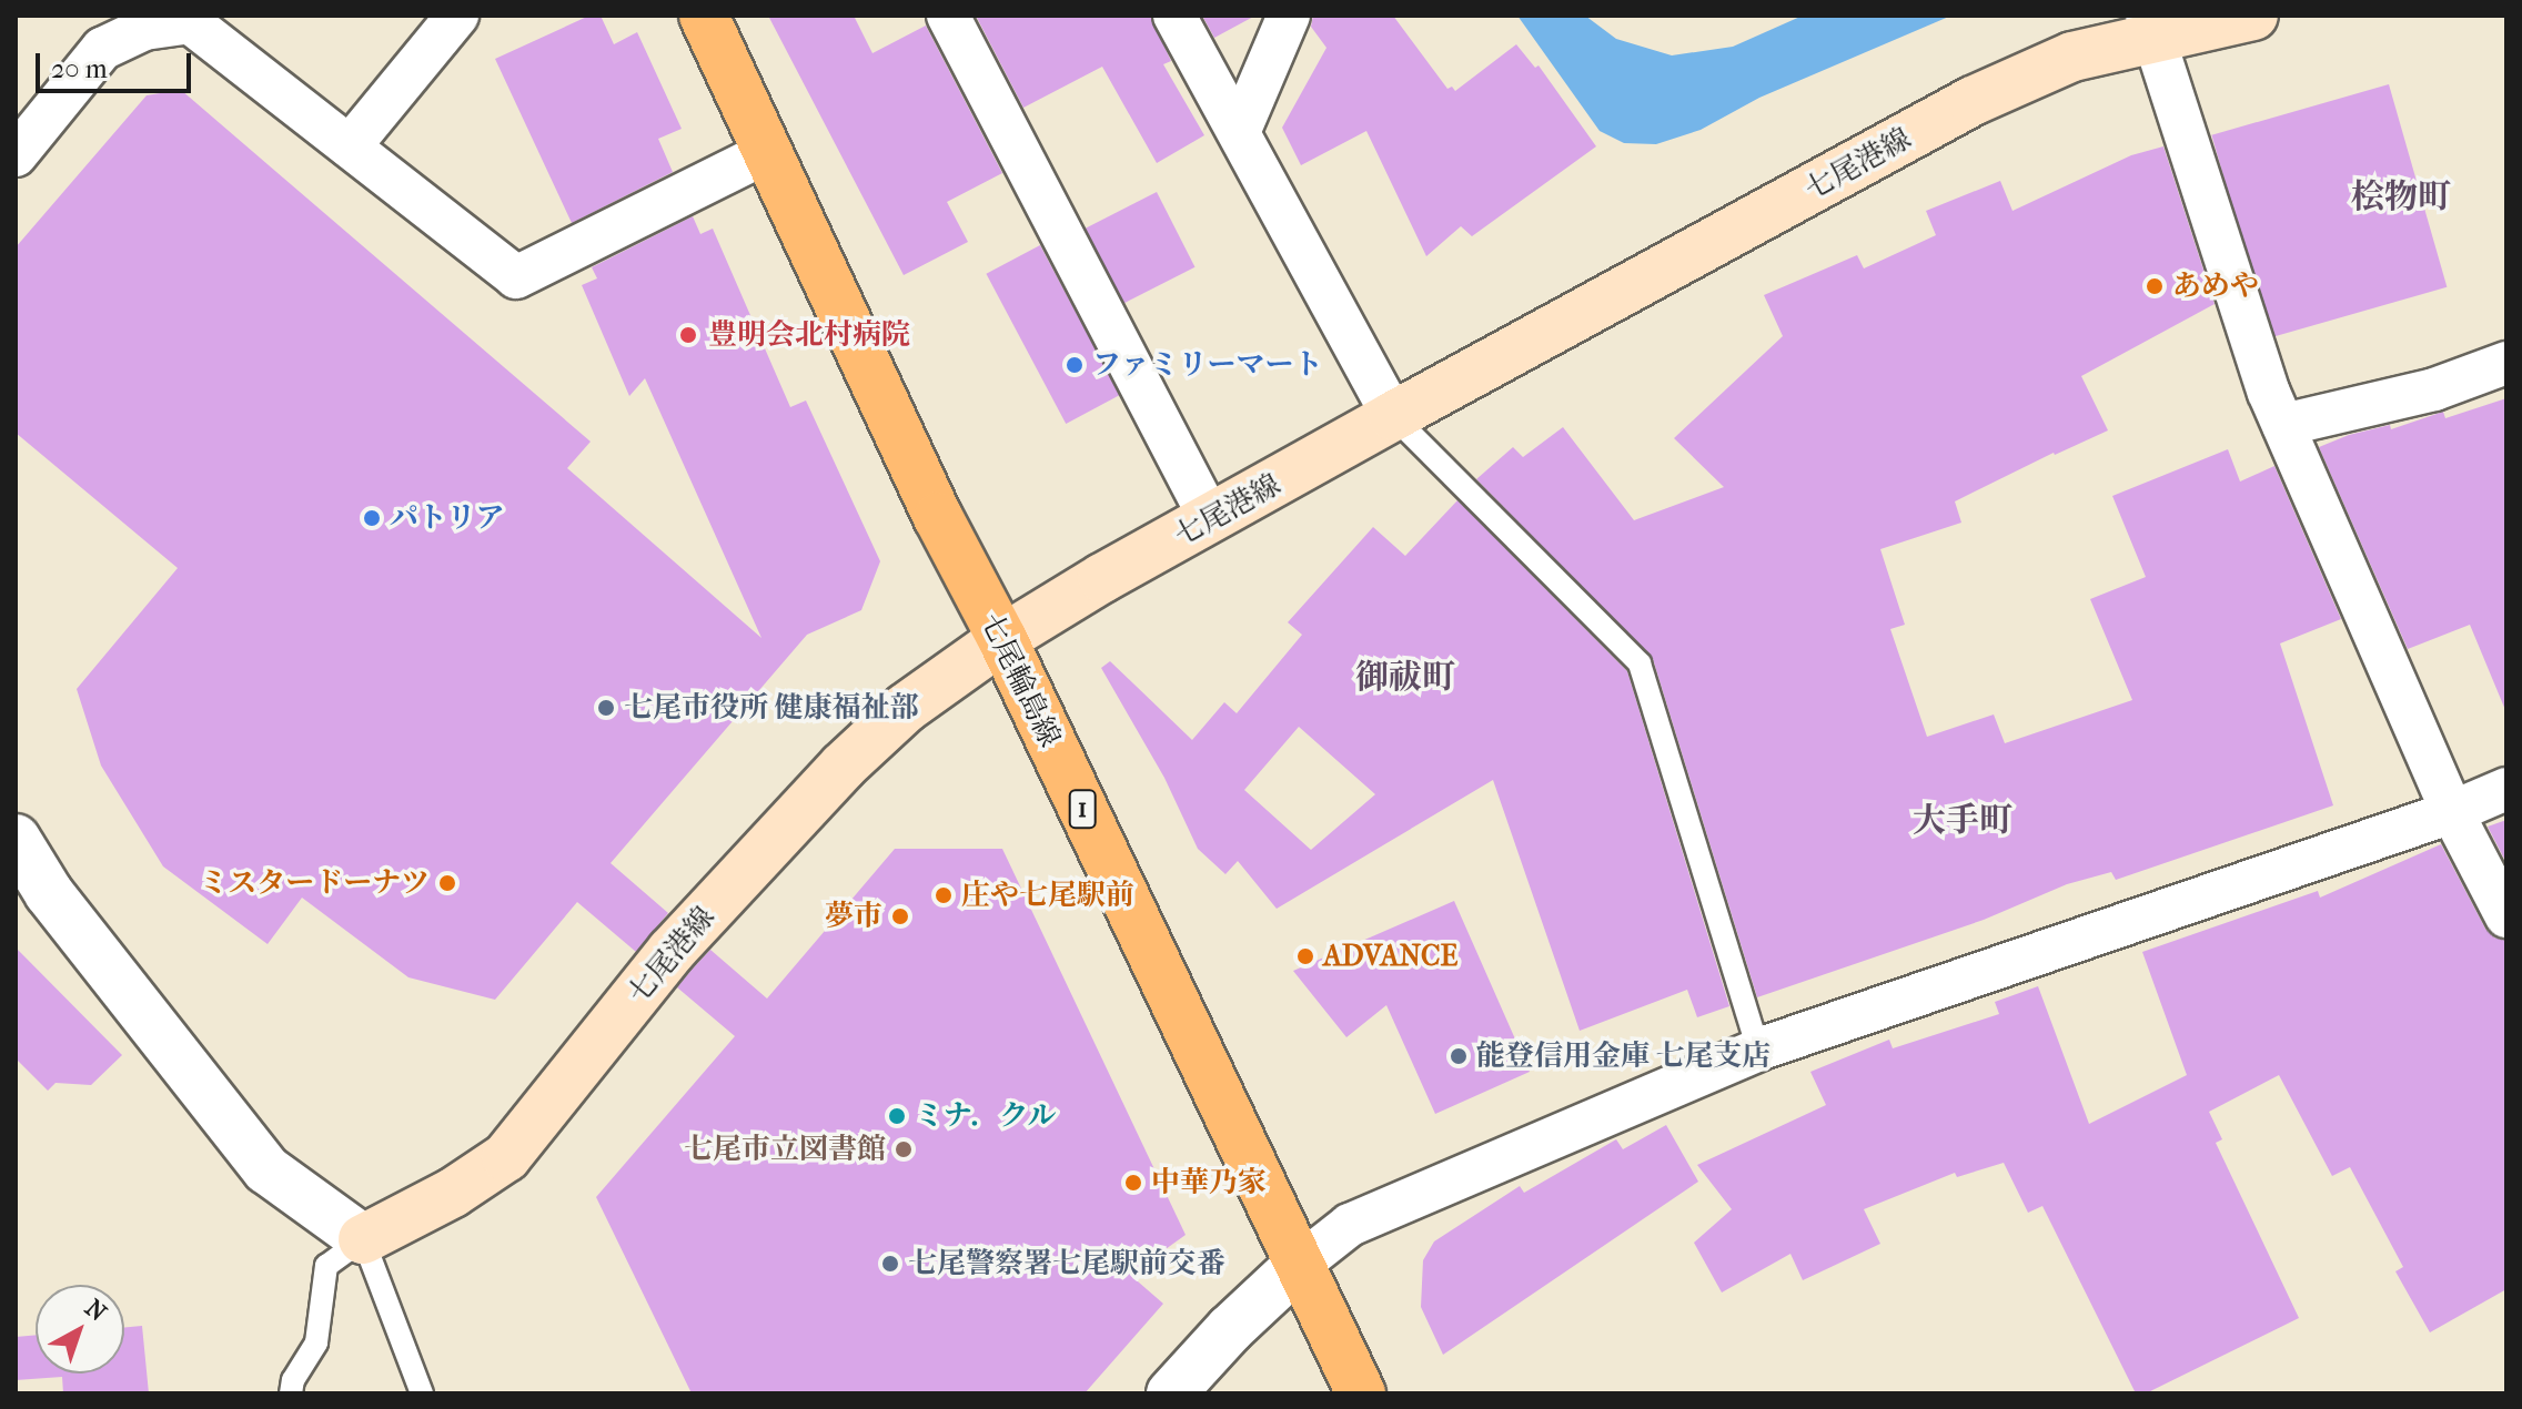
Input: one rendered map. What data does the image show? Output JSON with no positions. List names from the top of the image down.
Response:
{
  "streets": {
    "main road": ["七尾港線", "七尾輪島線", "1"]
  },
  "crossings": [
    ["七尾港線", "七尾輪島線"]
  ],
  "districts": ["桧物町", "御祓町", "大手町"],
  "places": [
    "あめや",
    "豊明会北村病院",
    "ファミリーマート",
    "パトリア",
    "七尾市役所 健康福祉部",
    "ミスタードーナツ",
    "庄や七尾駅前",
    "夢市",
    "ADVANCE",
    "能登信用金庫 七尾支店",
    "ミナ．クル",
    "七尾市立図書館",
    "中華乃家",
    "七尾警察署七尾駅前交番"
  ],
  "scale_bar": "20 m",
  "north": "top right"
}
